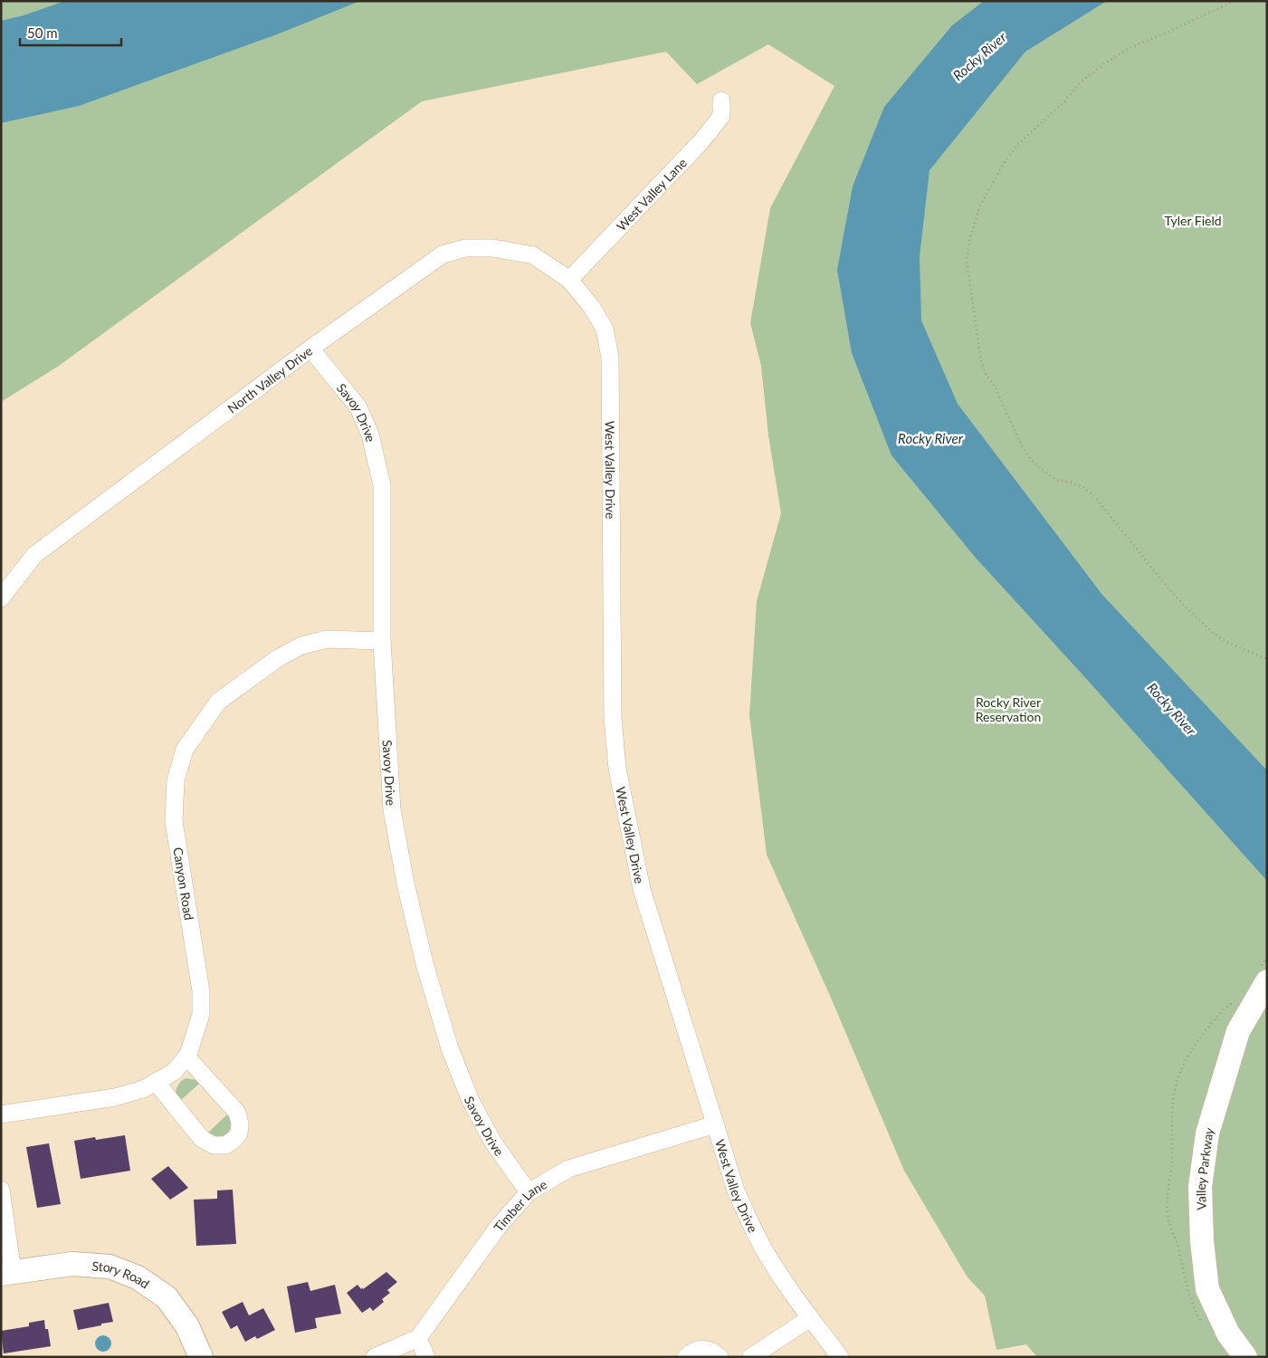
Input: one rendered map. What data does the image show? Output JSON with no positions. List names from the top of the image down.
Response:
{
  "streets": {
    "street": [
      "West Valley Lane",
      "North Valley Drive",
      "Savoy Drive",
      "West Valley Drive",
      "Canyon Road",
      "Valley Parkway",
      "Timber Lane",
      "Story Road"
    ]
  },
  "crossings": [
    ["West Valley Lane", "North Valley Drive"],
    ["West Valley Lane", "West Valley Drive"],
    ["North Valley Drive", "Savoy Drive"],
    ["North Valley Drive", "West Valley Drive"],
    ["Savoy Drive", "Canyon Road"],
    ["Savoy Drive", "Timber Lane"],
    ["West Valley Drive", "Timber Lane"]
  ],
  "water": ["Rocky River"],
  "parks": ["Tyler Field", "Rocky River Reservation"],
  "scale_bar": "50 m"
}
